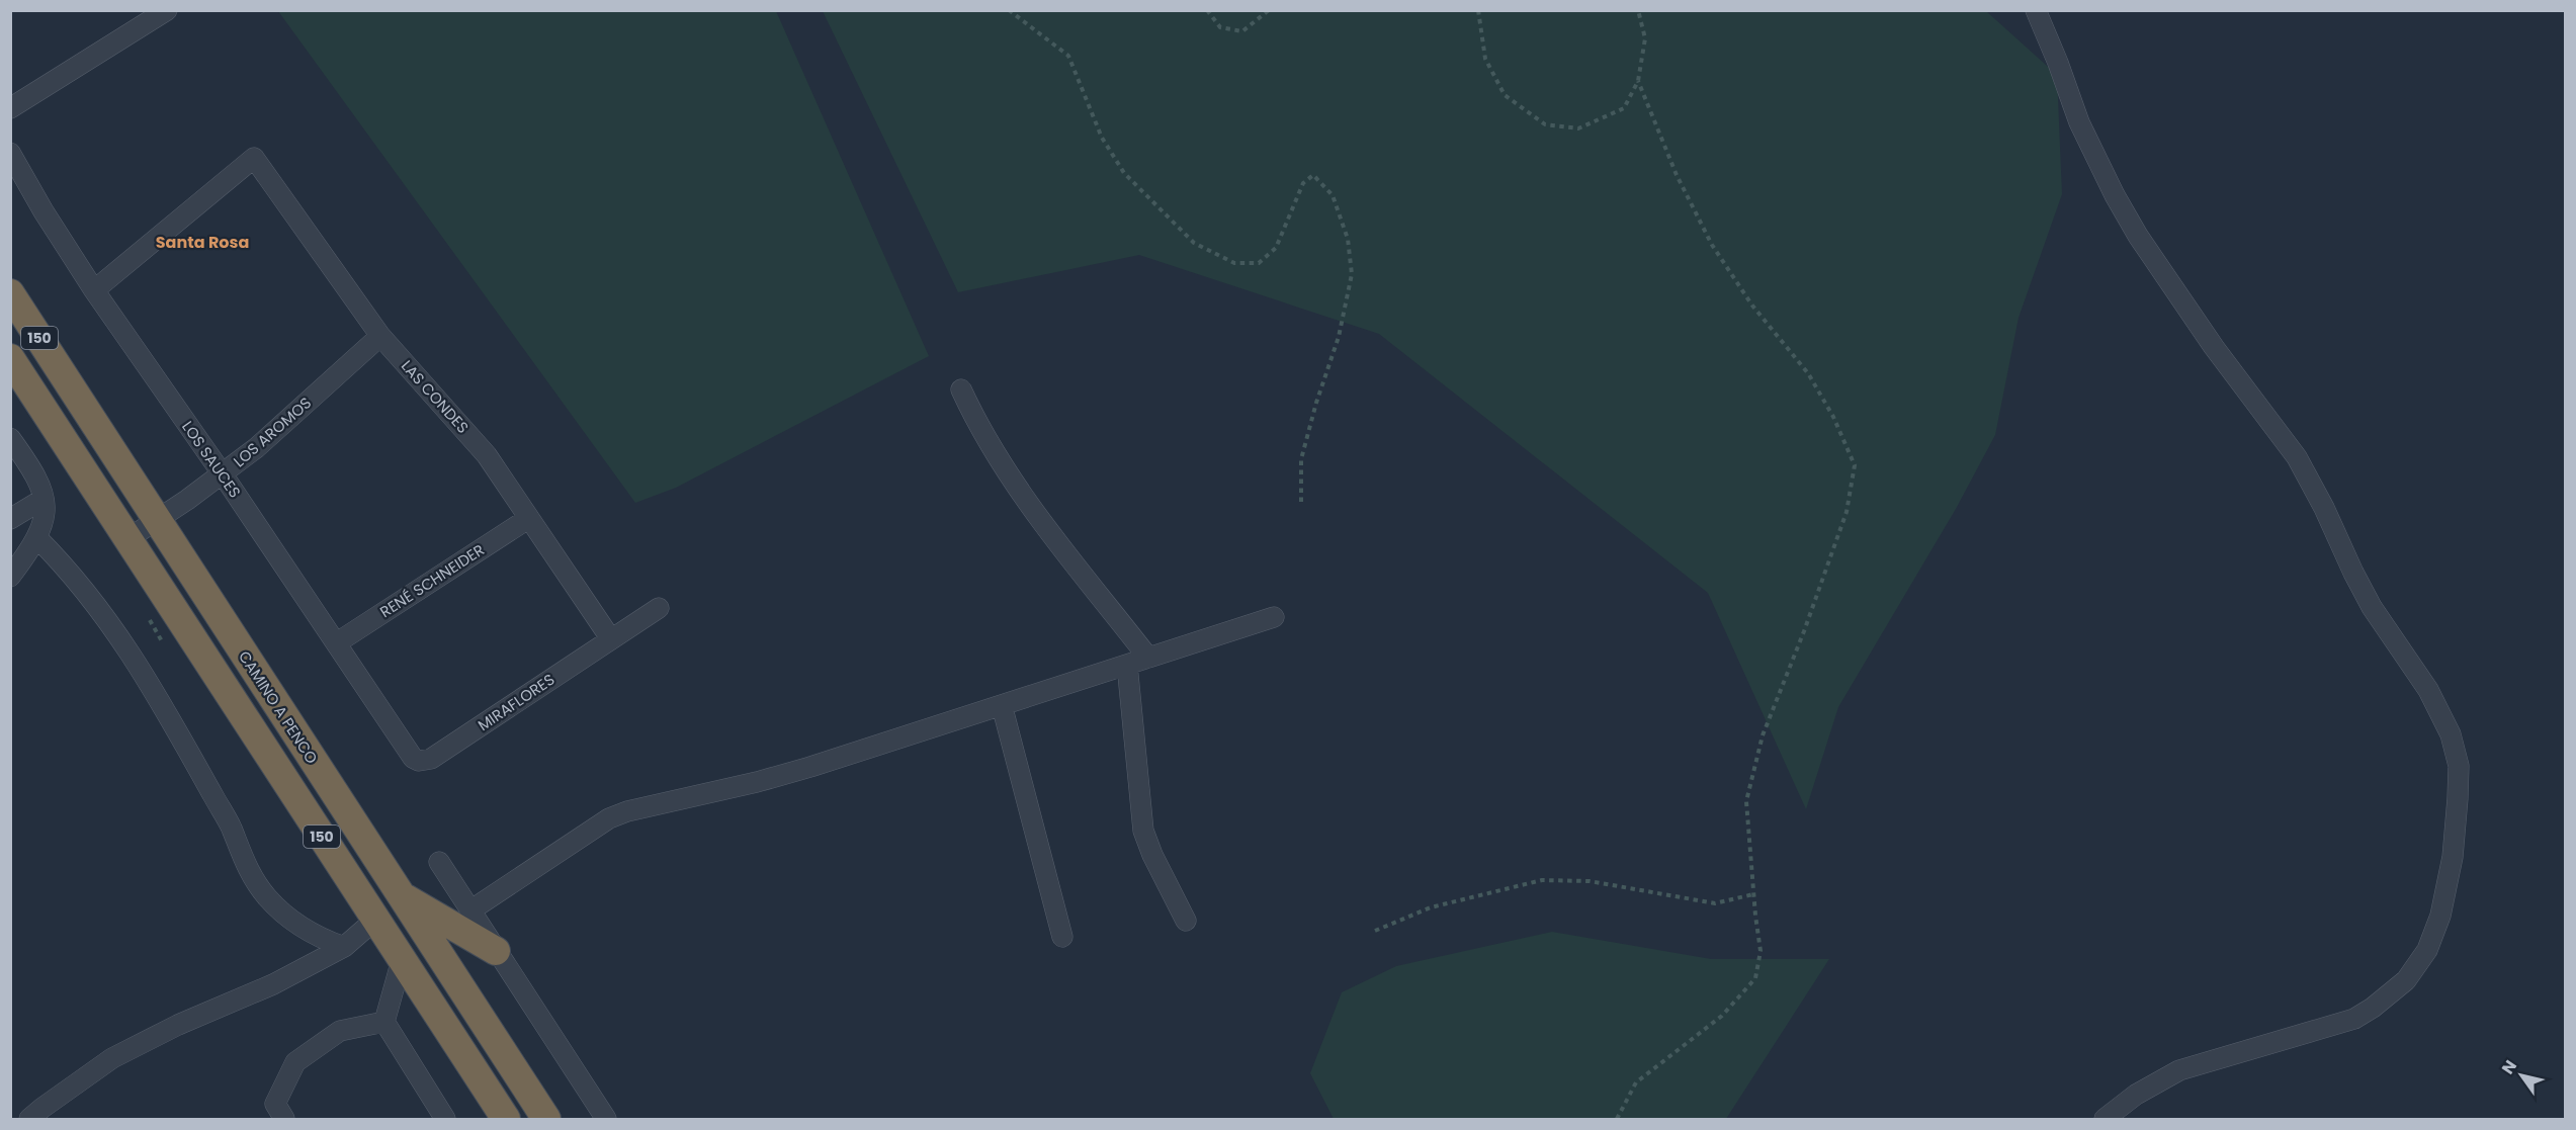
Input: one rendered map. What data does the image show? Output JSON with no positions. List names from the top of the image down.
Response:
{
  "streets": {
    "highway": ["150", "CAMINO A PENCO"],
    "street": [
      "LAS CONDES",
      "LOS AROMOS",
      "LOS SAUCES",
      "RENÉ SCHNEIDER",
      "MIRAFLORES"
    ]
  },
  "crossings": [
    ["150", "LOS AROMOS"],
    ["LAS CONDES", "LOS AROMOS"],
    ["LAS CONDES", "LOS SAUCES"],
    ["LAS CONDES", "RENÉ SCHNEIDER"],
    ["LAS CONDES", "MIRAFLORES"],
    ["LOS AROMOS", "LOS SAUCES"],
    ["LOS AROMOS", "CAMINO A PENCO"],
    ["LOS SAUCES", "RENÉ SCHNEIDER"],
    ["LOS SAUCES", "MIRAFLORES"]
  ],
  "districts": ["Santa Rosa"],
  "north": "top left"
}
